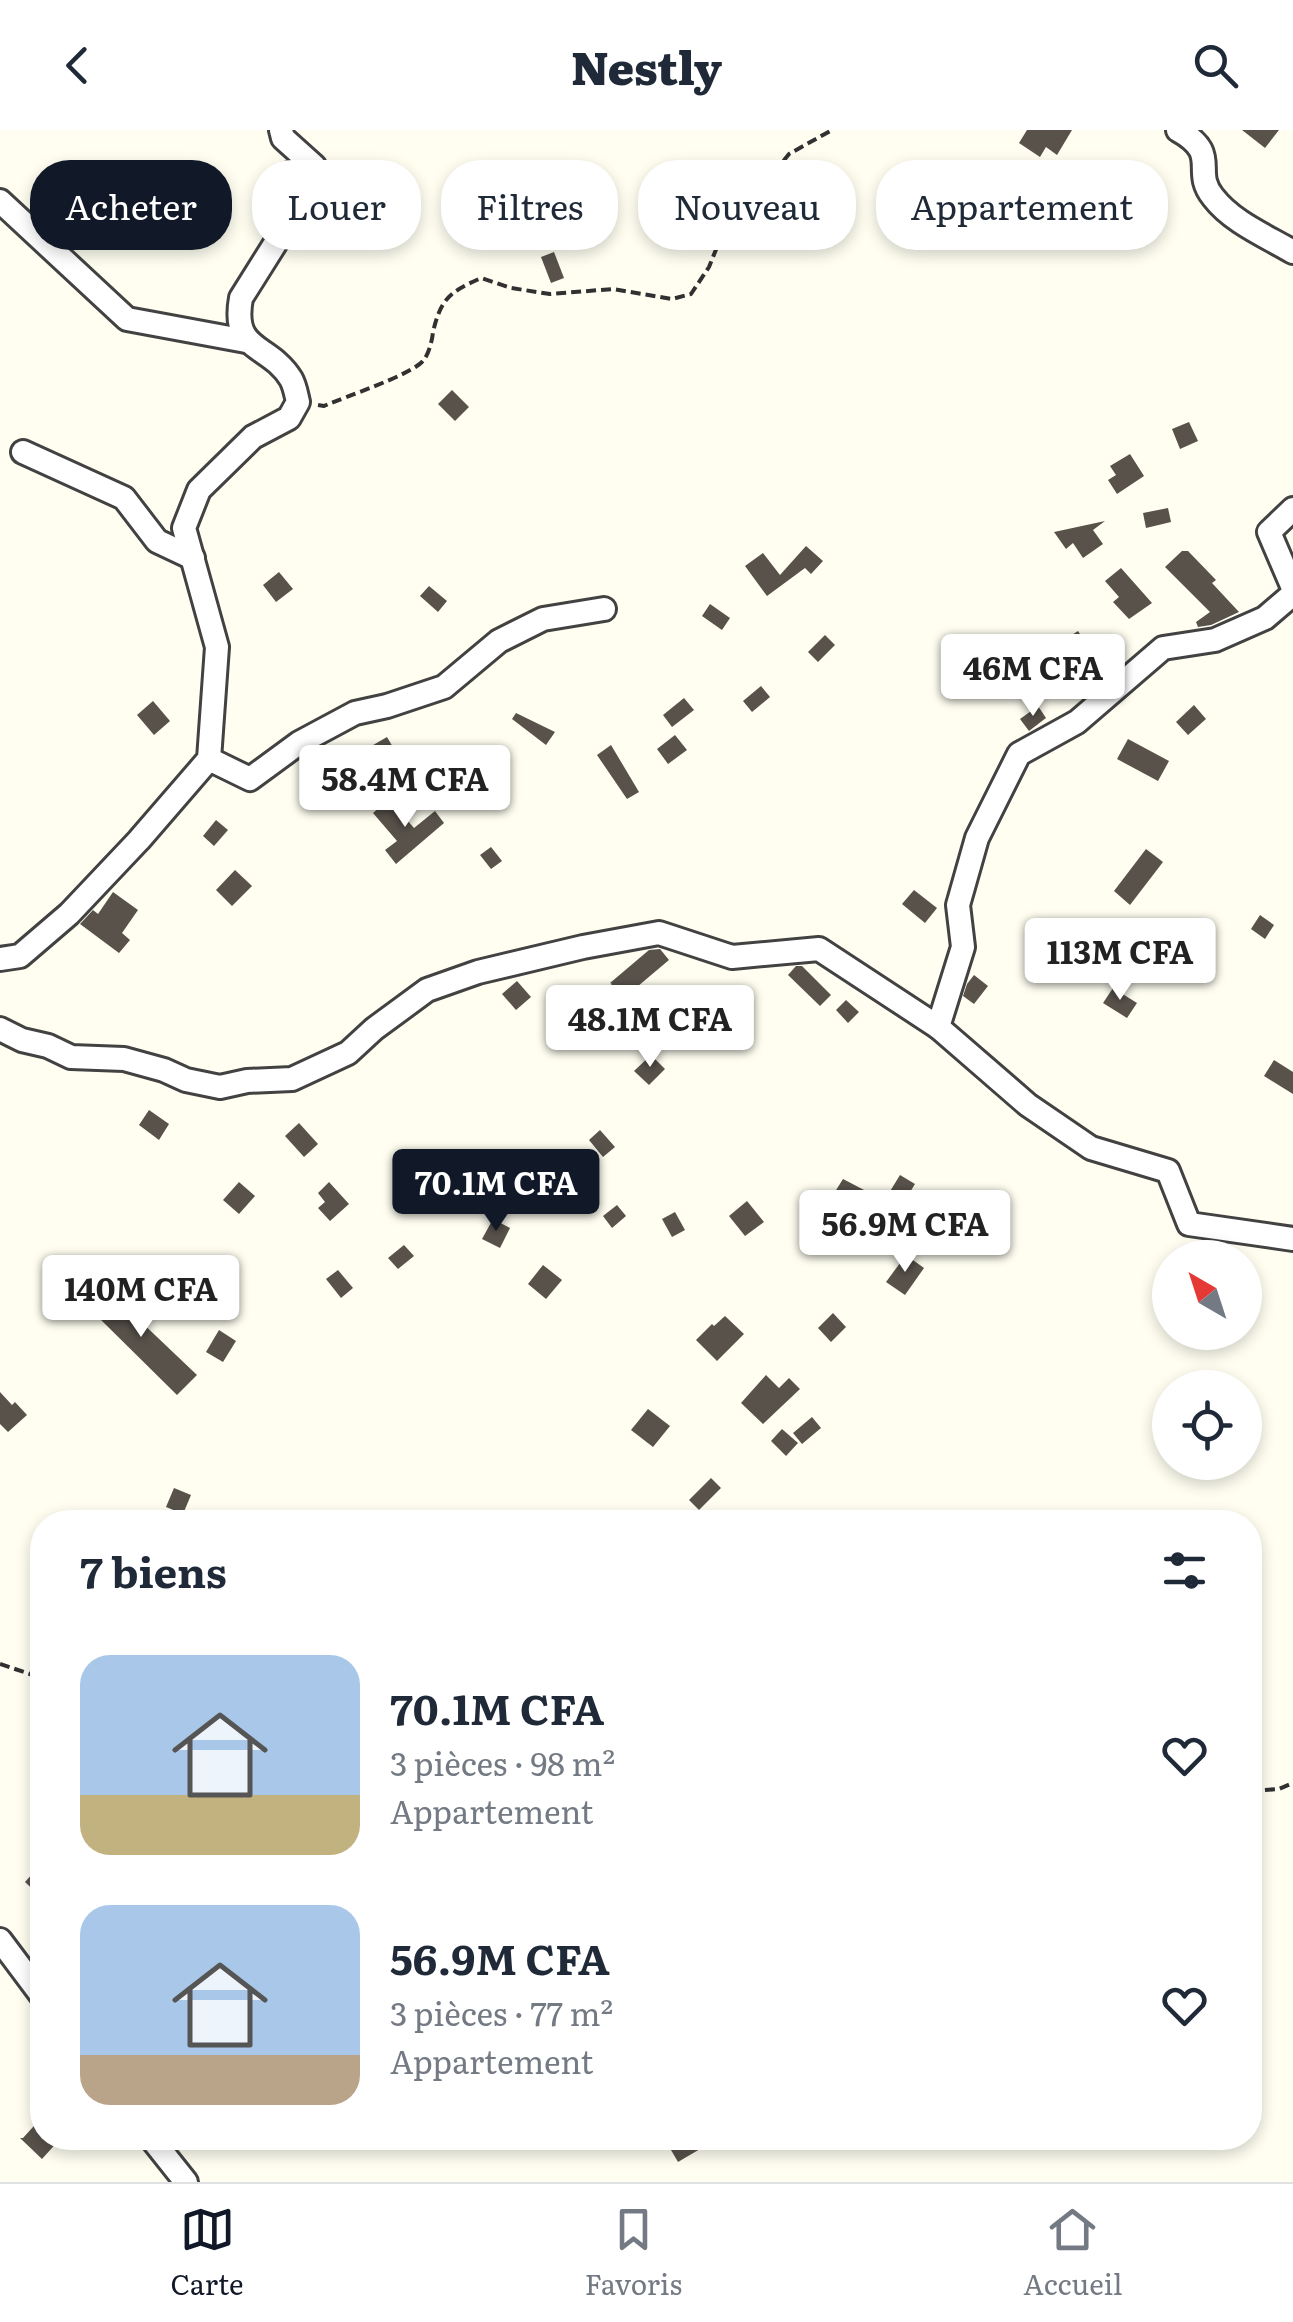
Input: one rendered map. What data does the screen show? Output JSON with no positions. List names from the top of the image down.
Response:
{
  "north": "top left",
  "page": {
    "header": "Nestly",
    "chip": [
      "Acheter",
      "Louer",
      "Filtres",
      "Nouveau",
      "Appartement"
    ],
    "price": [
      "46M CFA",
      "58.4M CFA",
      "113M CFA",
      "48.1M CFA",
      "70.1M CFA",
      "56.9M CFA",
      "140M CFA"
    ],
    "heading": "7 biens",
    "list": [
      {
        "name": "70.1M CFA",
        "note": "3 pièces · 98 m² · Appartement"
      },
      {
        "name": "56.9M CFA",
        "note": "3 pièces · 77 m² · Appartement"
      }
    ],
    "tabs": ["Carte", "Favoris", "Accueil"]
  }
}
